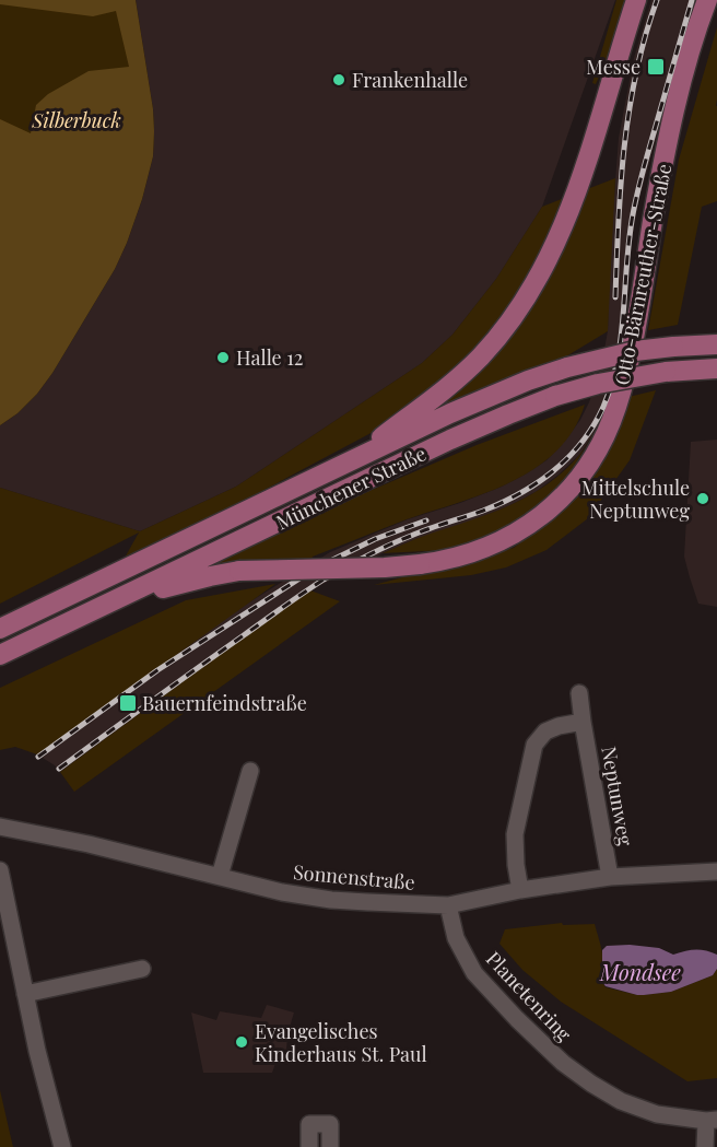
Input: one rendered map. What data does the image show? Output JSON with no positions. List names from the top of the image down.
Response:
{
  "streets": {
    "main road": ["Otto-Bärnreuther-Straße", "Münchener Straße"],
    "street": ["Neptunweg", "Sonnenstraße", "Planetenring"]
  },
  "crossings": [
    ["Otto-Bärnreuther-Straße", "Münchener Straße"],
    ["Sonnenstraße", "Planetenring"]
  ],
  "water": ["Mondsee"],
  "parks": ["Silberbuck"],
  "places": {
    "transit": ["Messe", "Bauernfeindstraße"],
    "other": [
      "Frankenhalle",
      "Halle 12",
      "Mittelschule Neptunweg",
      "Evangelisches Kinderhaus St. Paul"
    ]
  }
}
